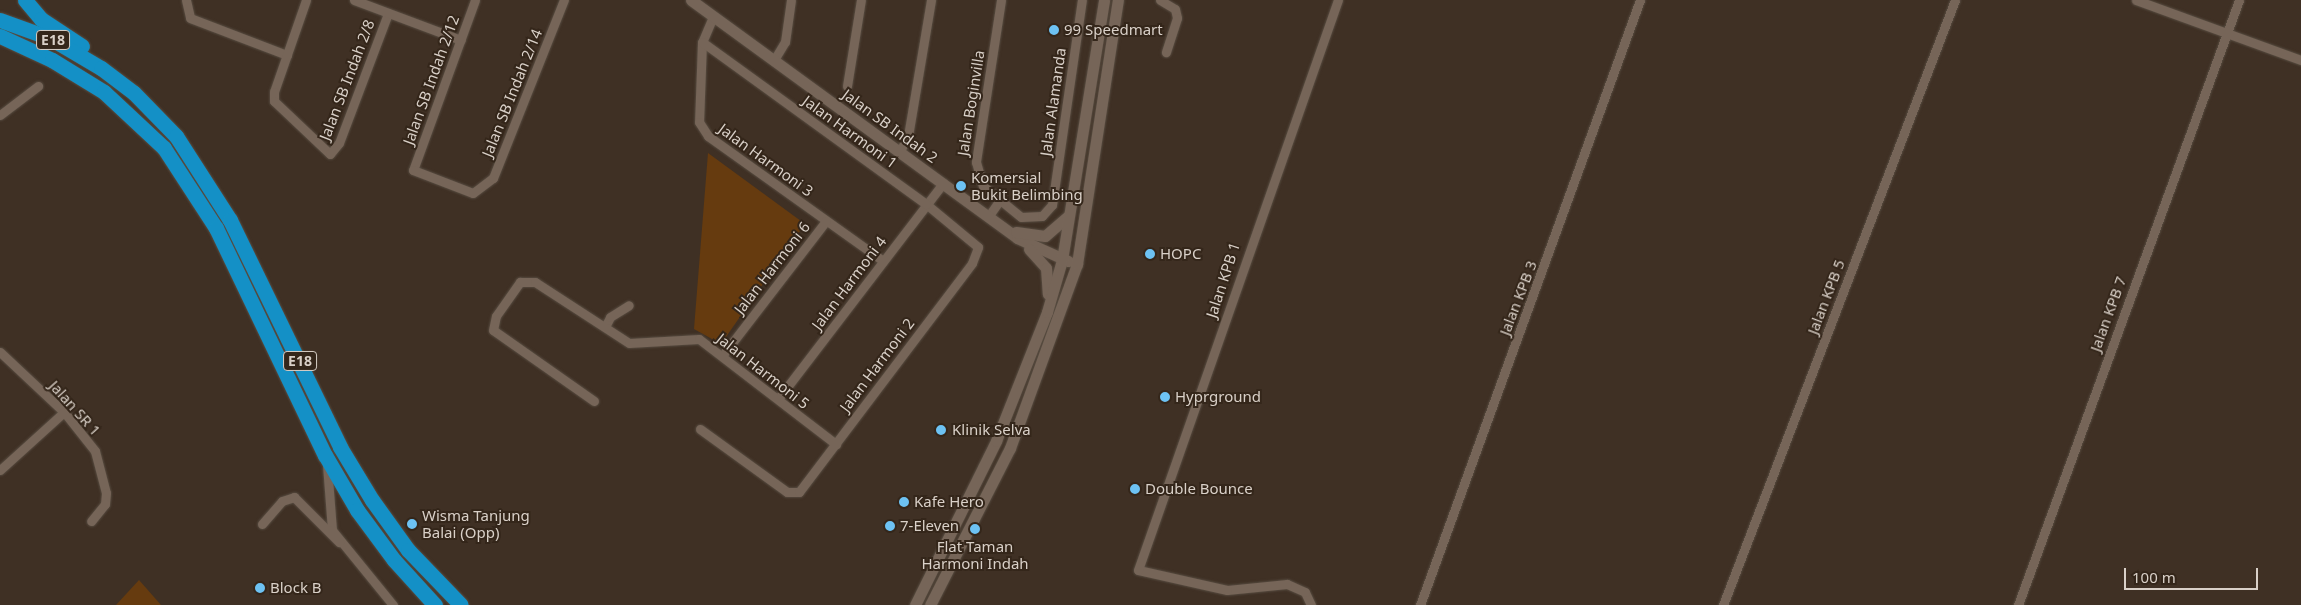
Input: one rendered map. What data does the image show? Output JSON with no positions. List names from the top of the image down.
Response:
{
  "streets": {
    "highway": ["E18"],
    "main road": ["Jalan SB Indah 2"],
    "street": [
      "Jalan SB Indah 2/8",
      "Jalan SB Indah 2/12",
      "Jalan SB Indah 2/14",
      "Jalan Alamanda",
      "Jalan Boginvilla",
      "Jalan Harmoni 1",
      "Jalan Harmoni 3",
      "Jalan Harmoni 6",
      "Jalan KPB 1",
      "Jalan Harmoni 4",
      "Jalan KPB 5",
      "Jalan KPB 3",
      "Jalan KPB 7",
      "Jalan Harmoni 2",
      "Jalan Harmoni 5",
      "Jalan SR 1"
    ]
  },
  "crossings": [
    ["Jalan SB Indah 2/12", "Jalan SB Indah 2/14"],
    ["Jalan Alamanda", "Jalan Boginvilla"],
    ["Jalan SB Indah 2", "Jalan Harmoni 3"],
    ["Jalan SB Indah 2", "Jalan Harmoni 4"],
    ["Jalan Harmoni 1", "Jalan Harmoni 3"],
    ["Jalan Harmoni 1", "Jalan Harmoni 4"],
    ["Jalan Harmoni 1", "Jalan Harmoni 2"],
    ["Jalan Harmoni 3", "Jalan Harmoni 6"],
    ["Jalan Harmoni 3", "Jalan Harmoni 4"],
    ["Jalan Harmoni 6", "Jalan Harmoni 5"],
    ["Jalan Harmoni 4", "Jalan Harmoni 5"],
    ["Jalan Harmoni 2", "Jalan Harmoni 5"]
  ],
  "places": [
    "99 Speedmart",
    "Komersial Bukit Belimbing",
    "HOPC",
    "Hyprground",
    "Klinik Selva",
    "Double Bounce",
    "Kafe Hero",
    "Wisma Tanjung Balai (Opp)",
    "7-Eleven",
    "Flat Taman Harmoni Indah",
    "Block B"
  ],
  "scale_bar": "100 m"
}
